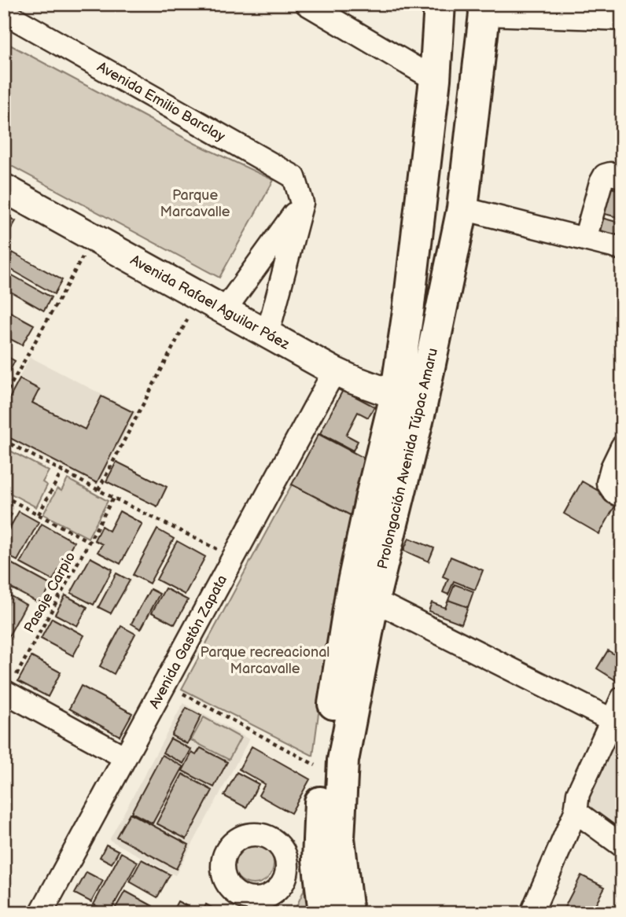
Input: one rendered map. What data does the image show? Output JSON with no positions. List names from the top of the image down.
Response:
{
  "streets": {
    "main road": ["Prolongación Avenida Túpac Amaru"],
    "street": ["Avenida Emilio Barclay", "Avenida Rafael Aguilar Páez", "Avenida Gastón Zapata"],
    "path": ["Pasaje Carpio"]
  },
  "crossings": [
    ["Avenida Rafael Aguilar Páez", "Prolongación Avenida Túpac Amaru"],
    ["Avenida Rafael Aguilar Páez", "Avenida Gastón Zapata"]
  ],
  "parks": ["Parque Marcavalle", "Parque recreacional Marcavalle"]
}
